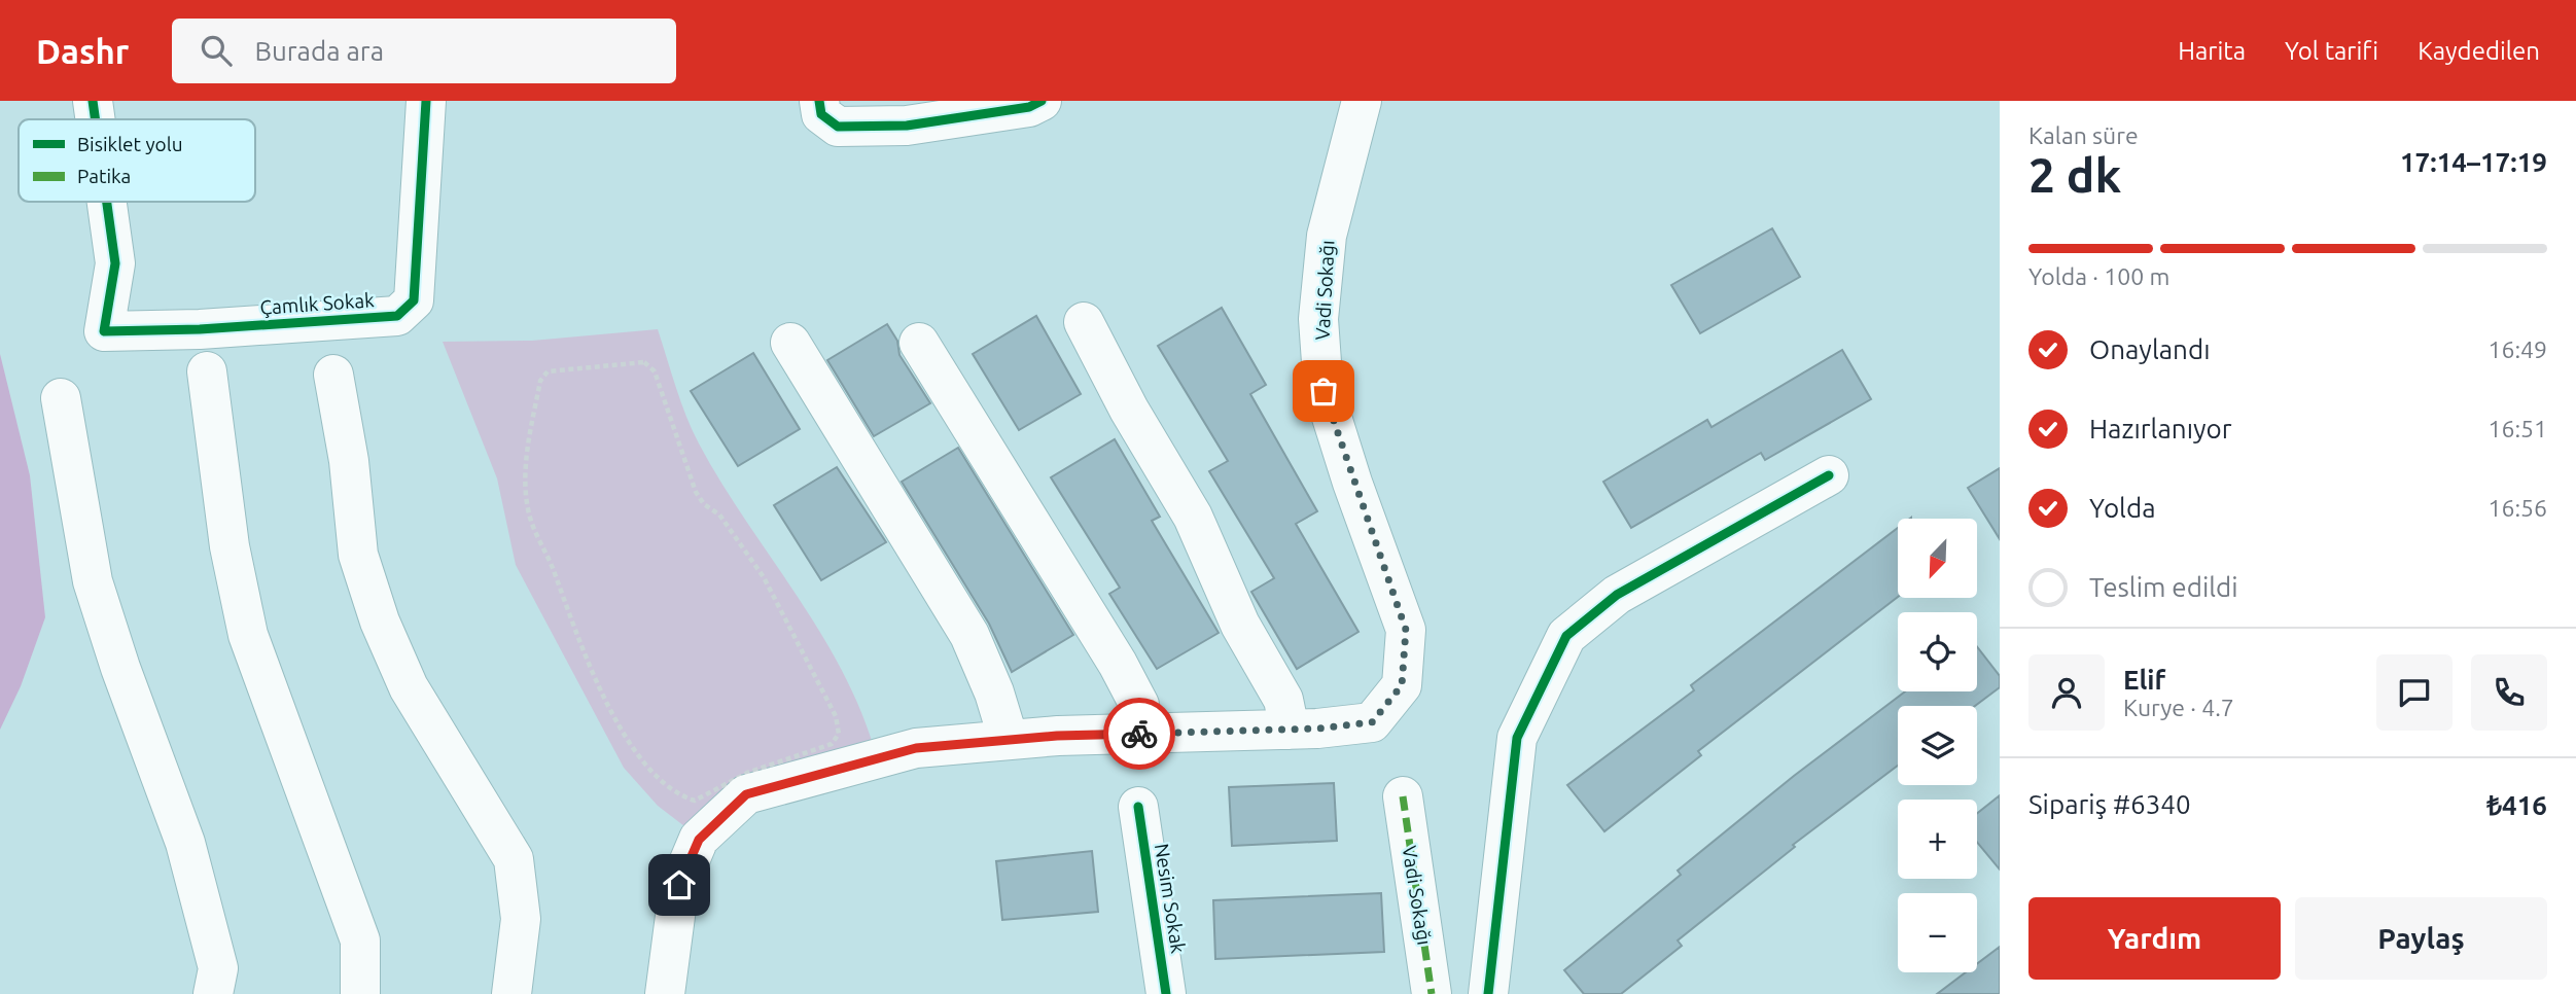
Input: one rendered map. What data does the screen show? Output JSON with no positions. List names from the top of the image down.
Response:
{
  "streets": {
    "street": ["Vadi Sokağı", "Çamlık Sokak", "Nesim Sokak"]
  },
  "legend": ["Bisiklet yolu", "Patika"],
  "north": "bottom left",
  "page": {
    "header": "Dashr",
    "search": "Burada ara",
    "nav": ["Harita", "Yol tarifi", "Kaydedilen"],
    "heading": ["2 dk", "Kalan süre", "17:14–17:19"],
    "panel": [
      "Elif",
      "Kurye · 4.7",
      "Sipariş #6340",
      "₺416"
    ],
    "bar": "Yolda · 100 m",
    "list": [
      ["Onaylandı", "16:49"],
      ["Hazırlanıyor", "16:51"],
      ["Yolda", "16:56"],
      "Teslim edildi"
    ],
    "map_buttons": ["+", "−"],
    "buttons": ["Yardım", "Paylaş"]
  }
}
